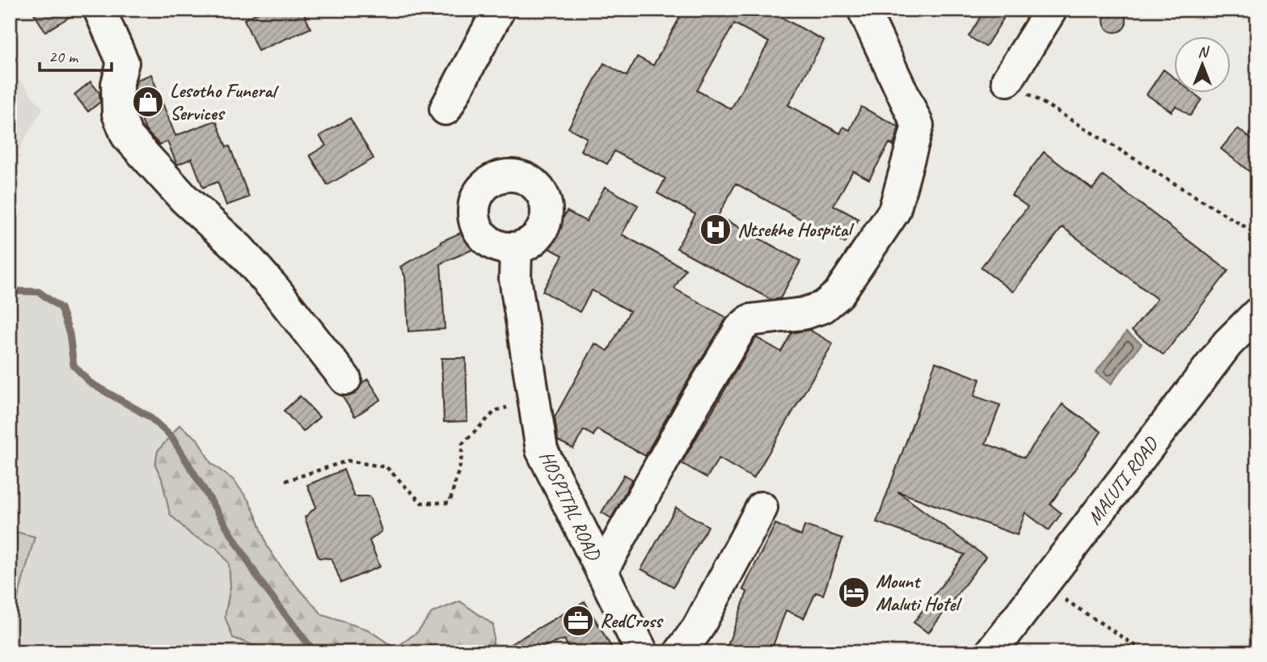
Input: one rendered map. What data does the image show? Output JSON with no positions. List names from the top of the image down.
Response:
{
  "streets": {
    "street": ["MALUTI ROAD", "HOSPITAL ROAD"]
  },
  "places": {
    "shop": ["Lesotho Funeral Services"],
    "hospital": ["Ntsekhe Hospital"],
    "hotel": ["Mount Maluti Hotel"],
    "office": ["RedCross"]
  },
  "scale_bar": "20 m",
  "north": "top"
}
